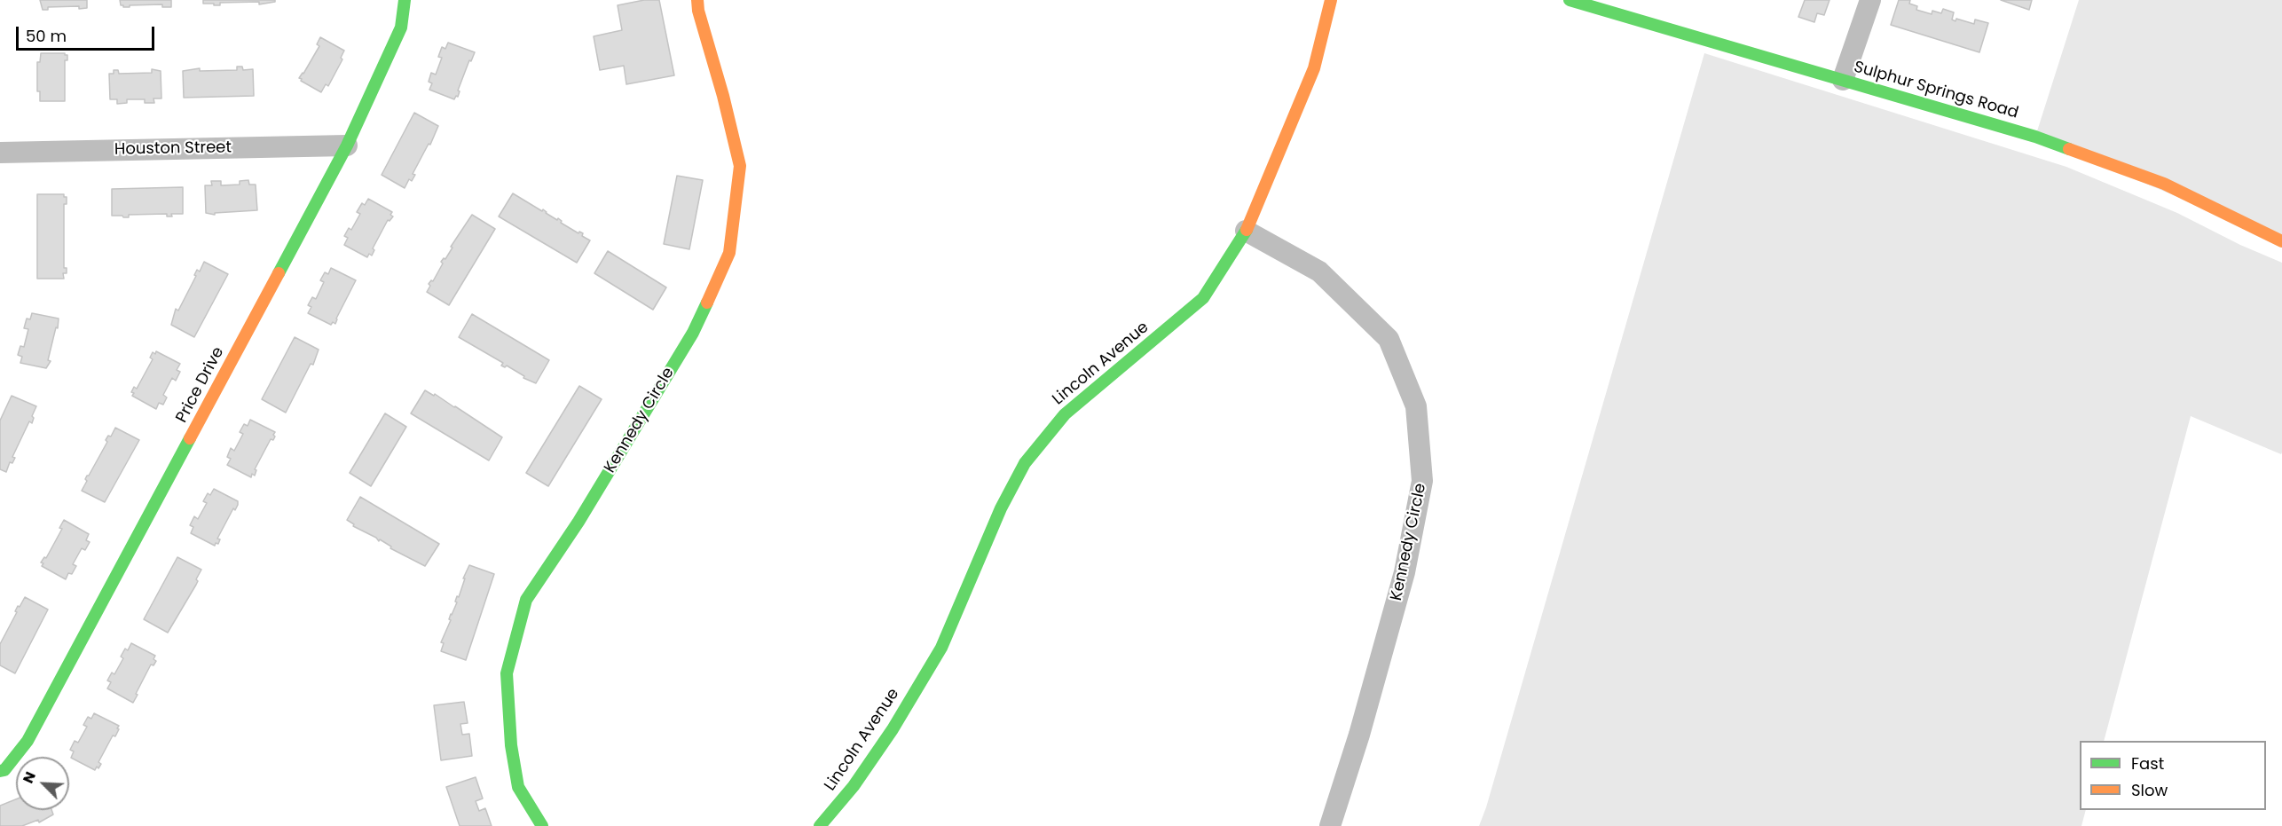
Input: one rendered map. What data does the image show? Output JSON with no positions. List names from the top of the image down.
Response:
{
  "streets": {
    "street": [
      "Sulphur Springs Road",
      "Houston Street",
      "Lincoln Avenue",
      "Price Drive",
      "Kennedy Circle"
    ]
  },
  "crossings": [
    ["Houston Street", "Price Drive"],
    ["Lincoln Avenue", "Kennedy Circle"]
  ],
  "legend": ["Fast", "Slow"],
  "scale_bar": "50 m",
  "north": "top left"
}
